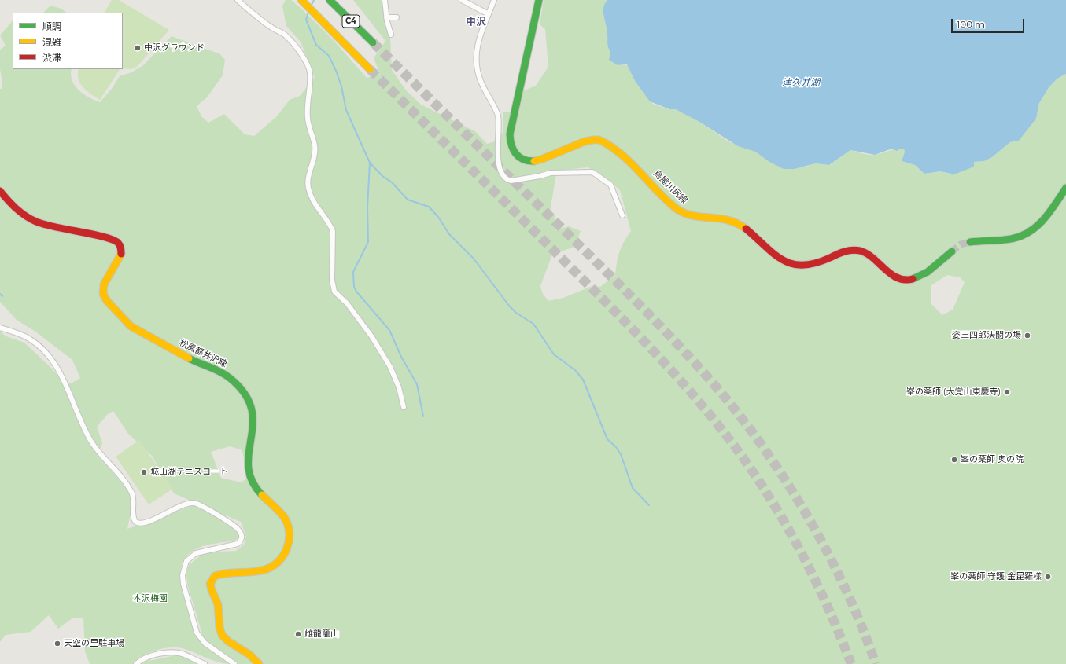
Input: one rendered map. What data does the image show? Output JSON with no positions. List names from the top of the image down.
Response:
{
  "streets": {
    "main road": ["C4", "鳥屋川尻線", "松風都井沢線"]
  },
  "districts": ["中沢"],
  "water": ["津久井湖"],
  "parks": ["本沢梅園"],
  "places": [
    "中沢グラウンド",
    "姿三四郎決闘の場",
    "峯の薬師 (大覚山東慶寺)",
    "峯の薬師 奥の院",
    "城山湖テニスコート",
    "峯の薬師 守護 金毘羅樣",
    "雌龍籠山",
    "天空の里駐車場"
  ],
  "legend": ["順調", "混雑", "渋滞"],
  "scale_bar": "100 m"
}
